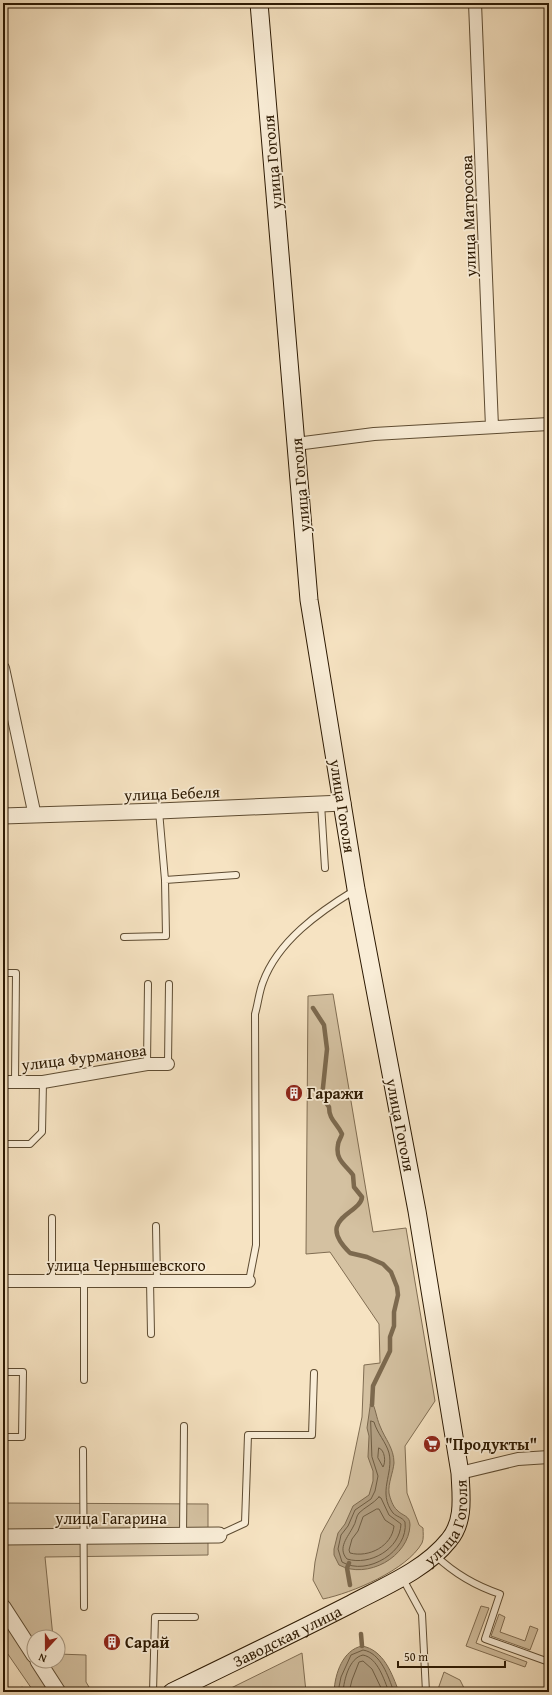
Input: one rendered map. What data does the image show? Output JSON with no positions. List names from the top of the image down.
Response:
{
  "streets": {
    "main road": ["улица Гоголя", "Заводская улица"],
    "street": [
      "улица Матросова",
      "улица Бебеля",
      "улица Фурманова",
      "улица Чернышевского",
      "улица Гагарина"
    ]
  },
  "crossings": [
    ["улица Гоголя", "улица Бебеля"],
    ["улица Гоголя", "Заводская улица"]
  ],
  "places": {
    "building": ["Гаражи", "Сарай"],
    "supermarket": ["\"Продукты\""]
  },
  "scale_bar": "50 m",
  "north": "bottom"
}
